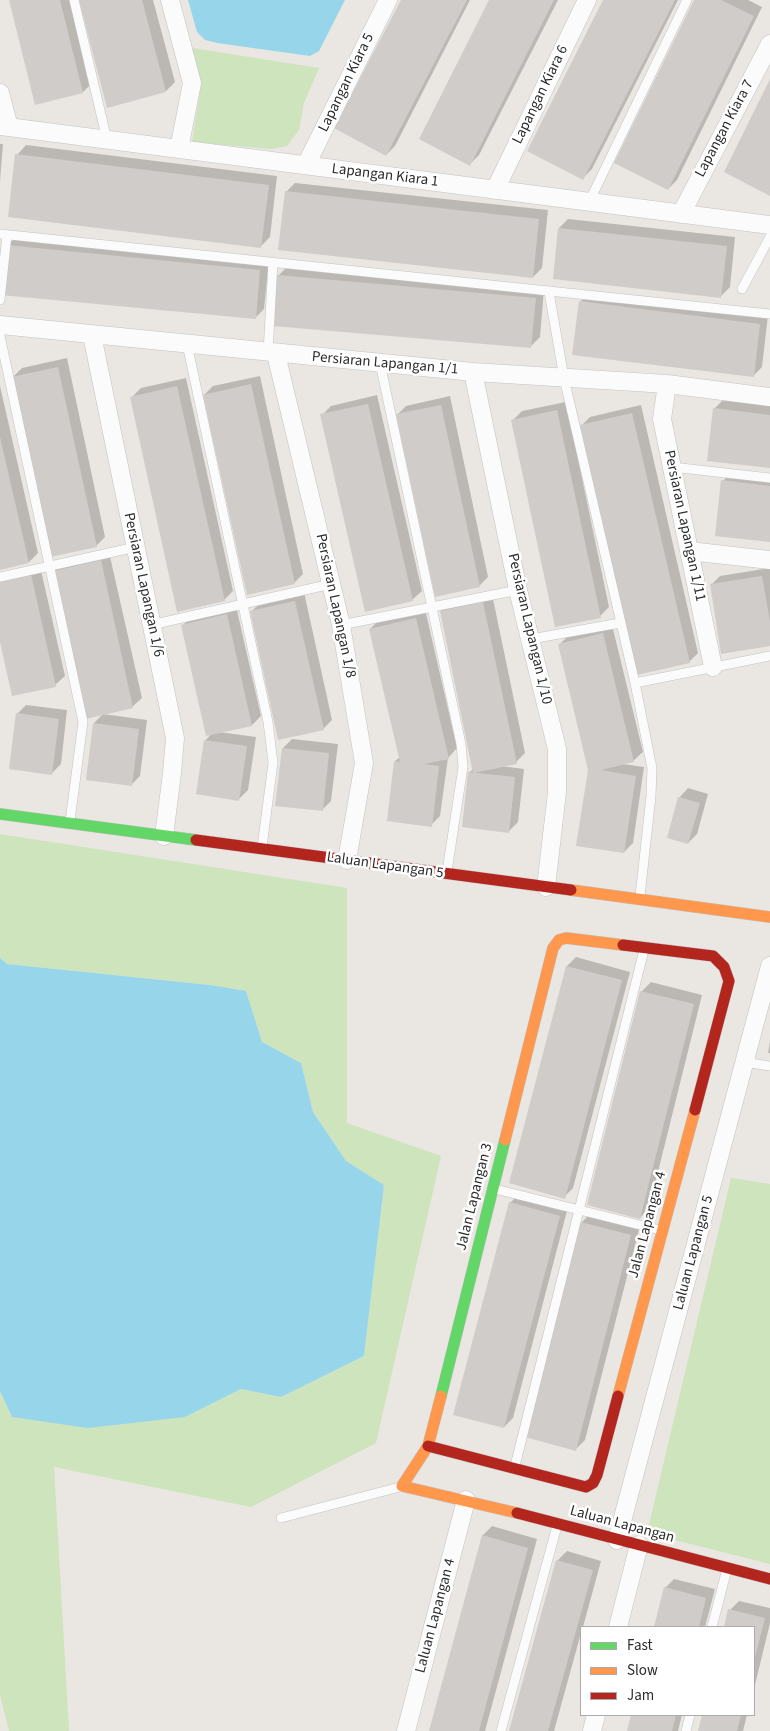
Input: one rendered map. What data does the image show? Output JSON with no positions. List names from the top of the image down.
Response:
{
  "streets": {
    "street": [
      "Lapangan Kiara 5",
      "Lapangan Kiara 6",
      "Lapangan Kiara 7",
      "Lapangan Kiara 1",
      "Persiaran Lapangan 1/1",
      "Persiaran Lapangan 1/11",
      "Persiaran Lapangan 1/6",
      "Persiaran Lapangan 1/8",
      "Persiaran Lapangan 1/10",
      "Laluan Lapangan 5",
      "Jalan Lapangan 3",
      "Jalan Lapangan 4",
      "Laluan Lapangan",
      "Laluan Lapangan 4"
    ]
  },
  "crossings": [
    ["Lapangan Kiara 5", "Lapangan Kiara 1"],
    ["Lapangan Kiara 6", "Lapangan Kiara 1"],
    ["Lapangan Kiara 7", "Lapangan Kiara 1"],
    ["Persiaran Lapangan 1/1", "Persiaran Lapangan 1/11"],
    ["Persiaran Lapangan 1/1", "Persiaran Lapangan 1/6"],
    ["Persiaran Lapangan 1/1", "Persiaran Lapangan 1/8"],
    ["Persiaran Lapangan 1/1", "Persiaran Lapangan 1/10"],
    ["Persiaran Lapangan 1/6", "Laluan Lapangan 5"],
    ["Persiaran Lapangan 1/8", "Laluan Lapangan 5"],
    ["Persiaran Lapangan 1/10", "Laluan Lapangan 5"],
    ["Laluan Lapangan 5", "Laluan Lapangan"],
    ["Jalan Lapangan 3", "Jalan Lapangan 4"],
    ["Jalan Lapangan 3", "Laluan Lapangan"],
    ["Laluan Lapangan", "Laluan Lapangan 4"]
  ],
  "legend": ["Fast", "Slow", "Jam"]
}
